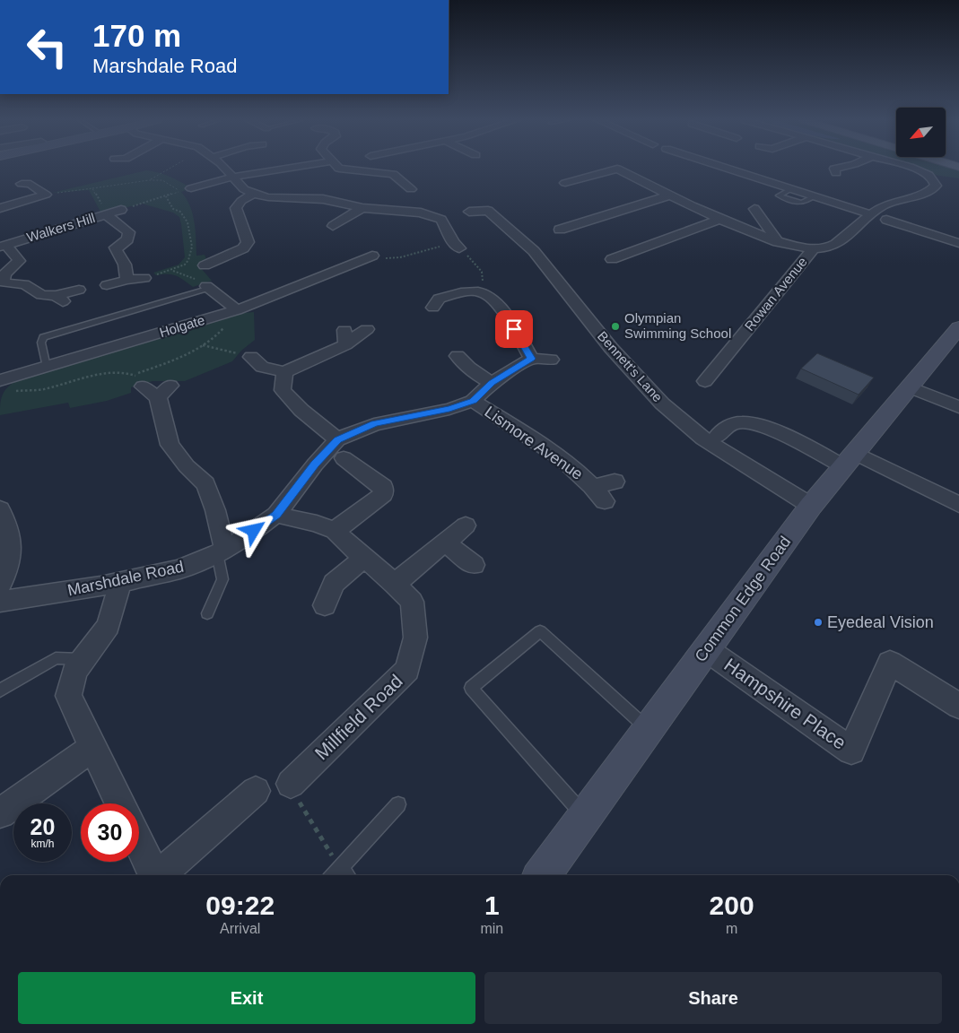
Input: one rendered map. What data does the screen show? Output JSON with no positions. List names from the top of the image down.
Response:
{
  "streets": {
    "main road": ["Common Edge Road"],
    "street": [
      "Walkers Hill",
      "Rowan Avenue",
      "Holgate",
      "Bennett's Lane",
      "Lismore Avenue",
      "Marshdale Road",
      "Hampshire Place",
      "Millfield Road"
    ]
  },
  "crossings": [
    ["Bennett's Lane", "Common Edge Road"],
    ["Lismore Avenue", "Marshdale Road"],
    ["Marshdale Road", "Millfield Road"],
    ["Common Edge Road", "Hampshire Place"]
  ],
  "places": ["Olympian Swimming School", "Eyedeal Vision"],
  "north": "bottom left",
  "page": {
    "turn": ["170 m", "Marshdale Road"],
    "speed": "20 km/h",
    "limit": "30",
    "eta": [
      "09:22",
      "Arrival",
      "1",
      "min",
      "200",
      "m"
    ],
    "buttons": ["Exit", "Share"]
  }
}
